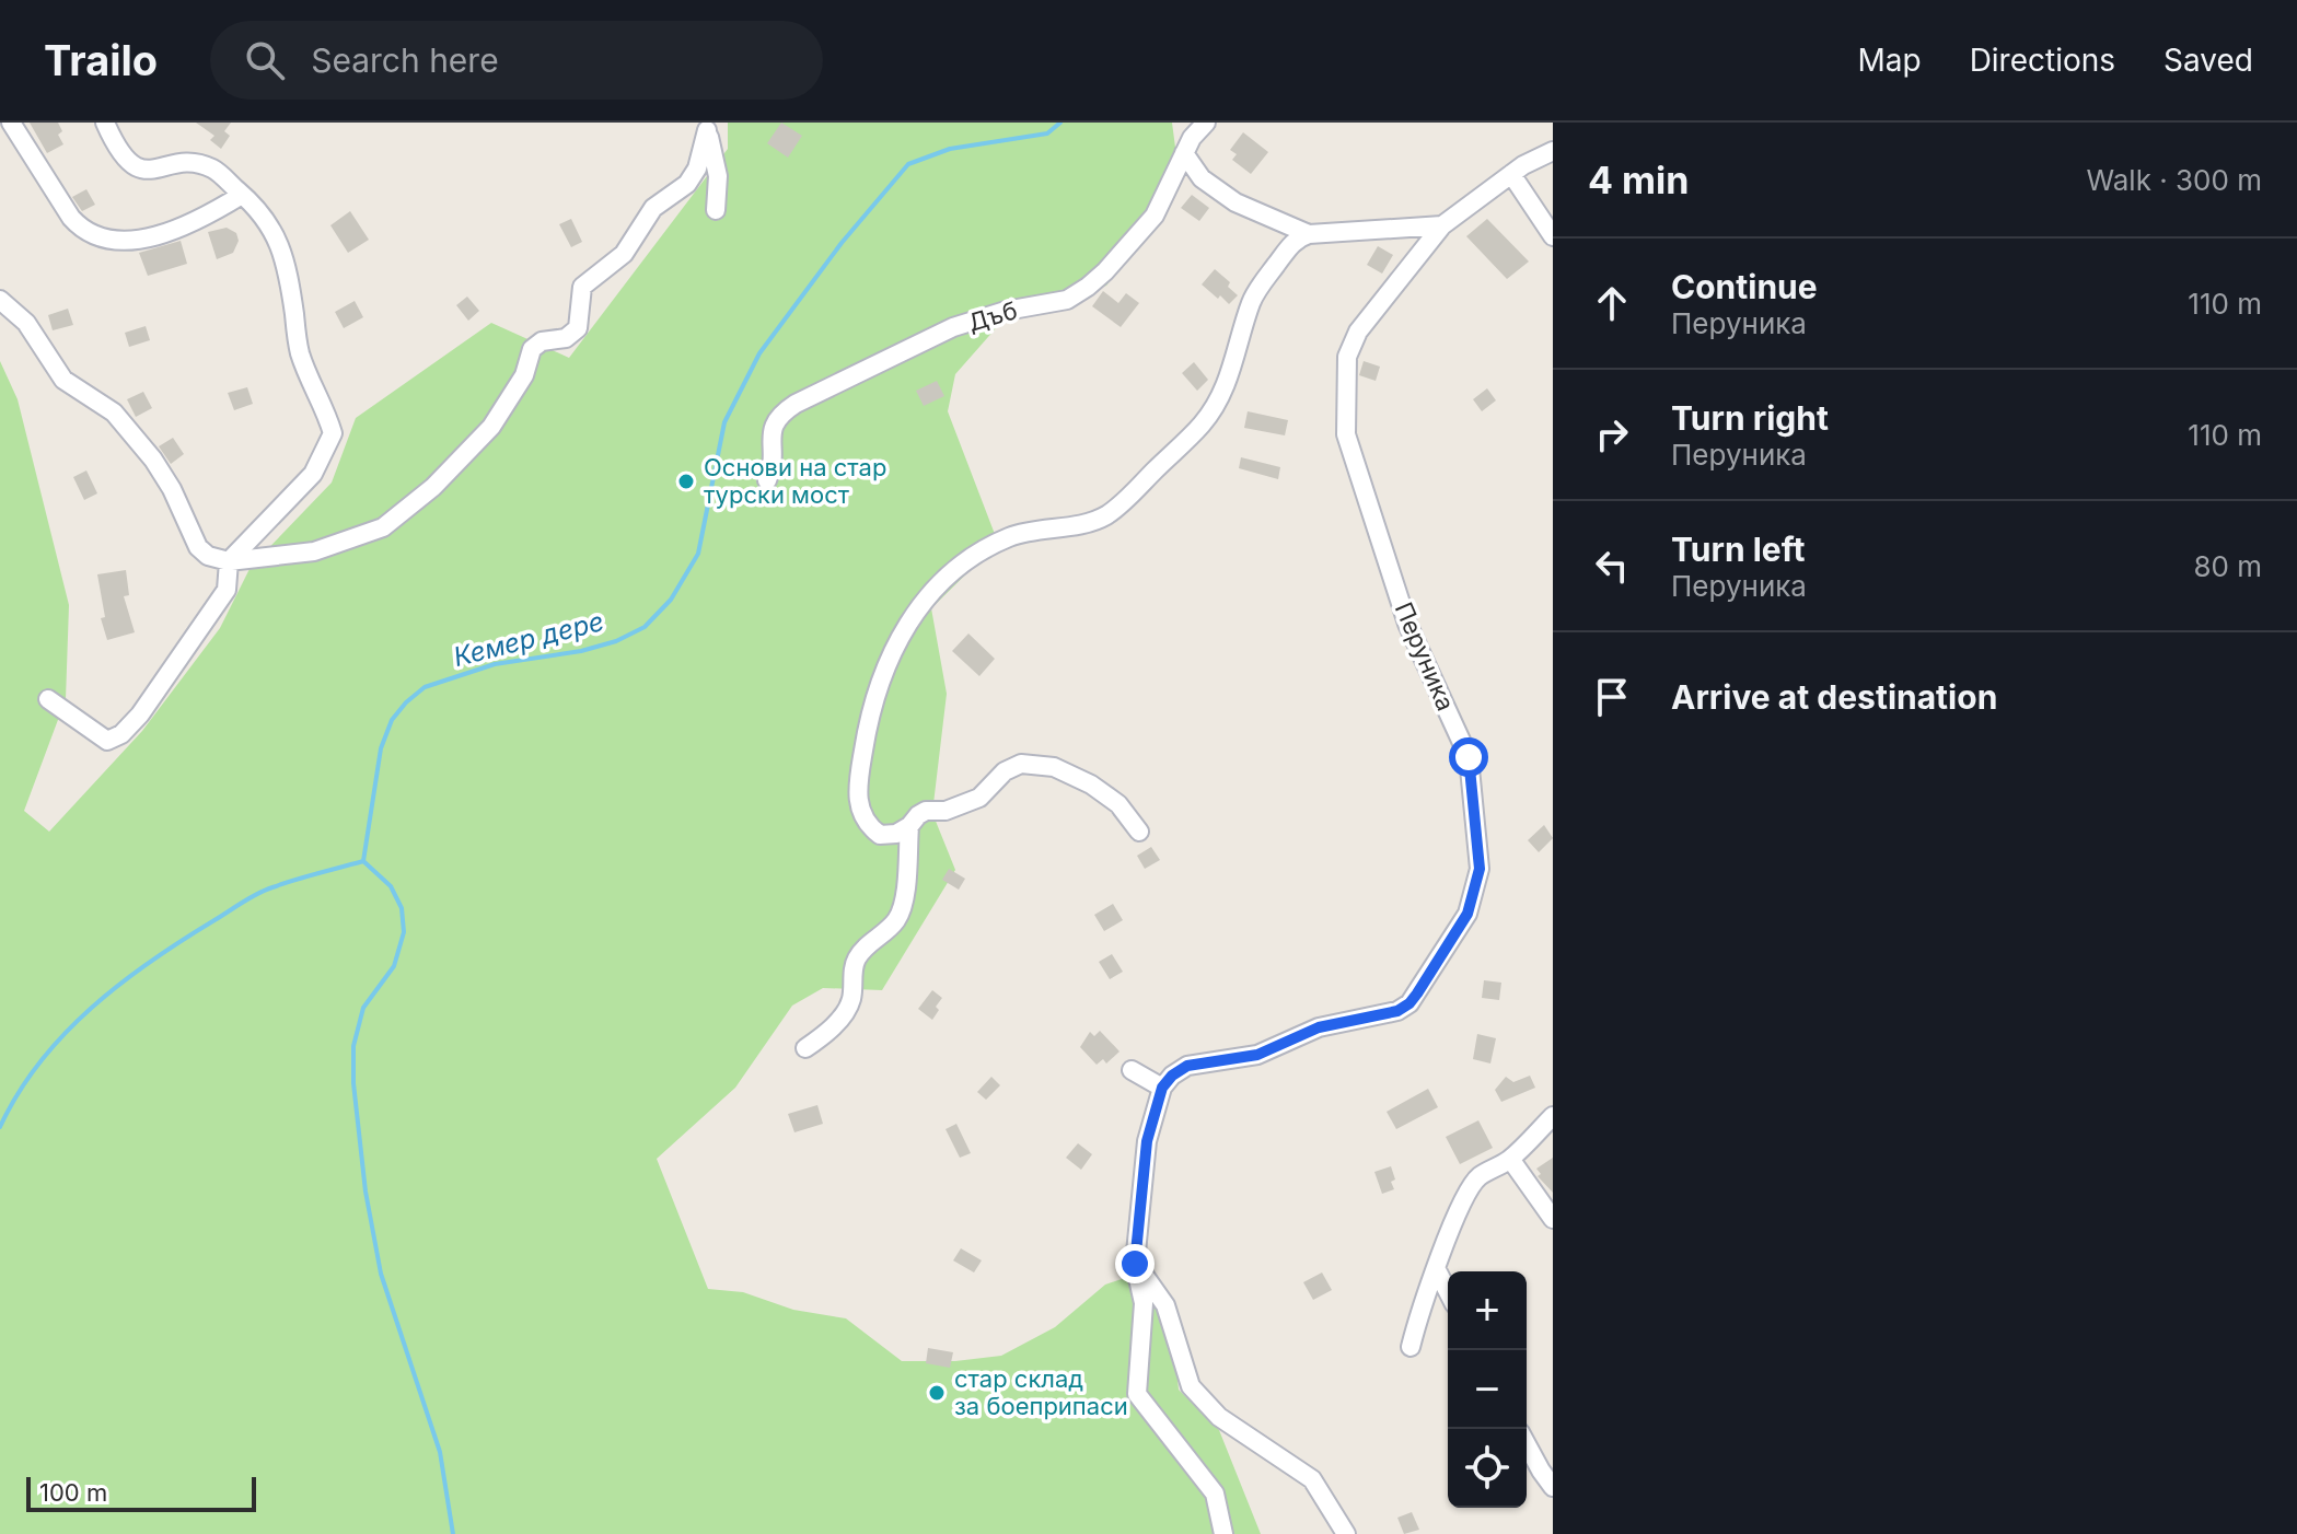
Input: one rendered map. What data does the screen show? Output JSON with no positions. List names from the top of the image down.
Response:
{
  "streets": {
    "street": ["Дъб", "Перуника"]
  },
  "water": ["Кемер дере"],
  "places": ["Основи на стар турски мост", "стар склад за боеприпаси"],
  "scale_bar": "100 m",
  "page": {
    "header": "Trailo",
    "search": "Search here",
    "nav": ["Map", "Directions", "Saved"],
    "heading": ["4 min", "Walk · 300 m"],
    "list": [
      ["Continue", "Перуника", "110 m"],
      ["Turn right", "Перуника", "110 m"],
      ["Turn left", "Перуника", "80 m"],
      "Arrive at destination"
    ],
    "map_buttons": ["+", "−"],
    "scale": "100 m"
  }
}
